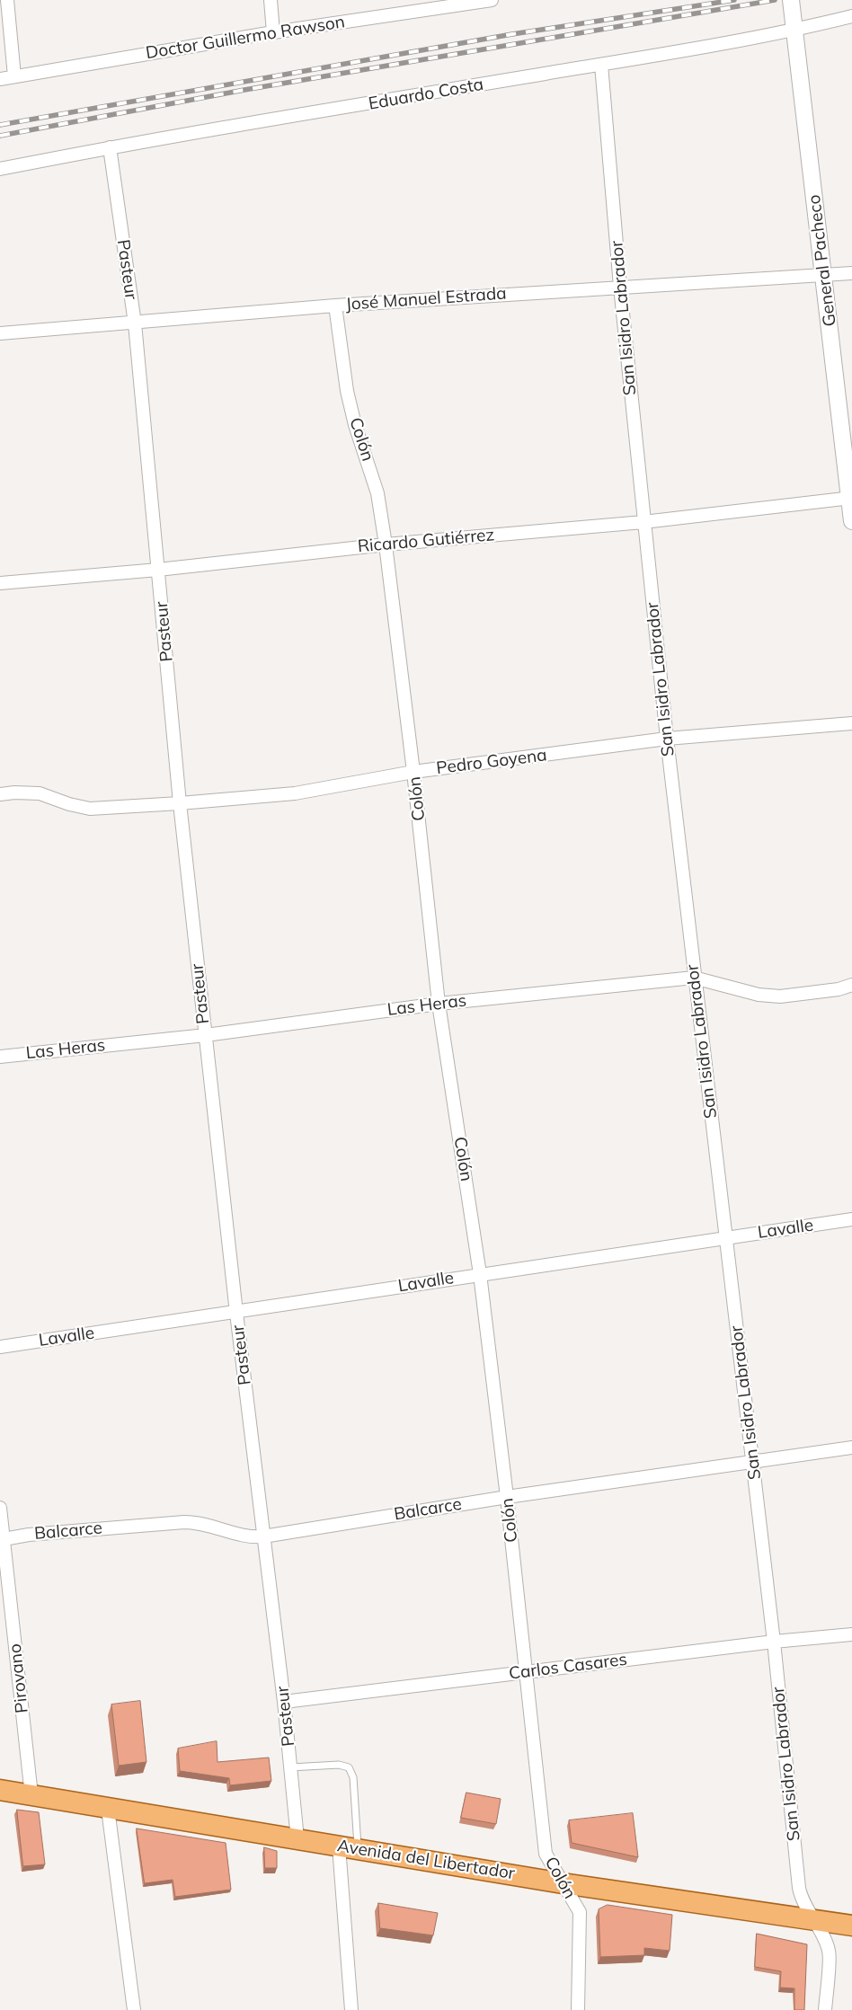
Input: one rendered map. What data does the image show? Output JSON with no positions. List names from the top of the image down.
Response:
{
  "streets": {
    "main road": ["Avenida del Libertador"],
    "street": [
      "Doctor Guillermo Rawson",
      "Eduardo Costa",
      "General Pacheco",
      "Pasteur",
      "José Manuel Estrada",
      "San Isidro Labrador",
      "Colón",
      "Ricardo Gutiérrez",
      "Pedro Goyena",
      "Las Heras",
      "Lavalle",
      "Balcarce",
      "Carlos Casares",
      "Pirovano"
    ]
  },
  "crossings": [
    ["Eduardo Costa", "General Pacheco"],
    ["Eduardo Costa", "Pasteur"],
    ["Eduardo Costa", "San Isidro Labrador"],
    ["General Pacheco", "José Manuel Estrada"],
    ["General Pacheco", "Ricardo Gutiérrez"],
    ["Pasteur", "José Manuel Estrada"],
    ["Pasteur", "Ricardo Gutiérrez"],
    ["Pasteur", "Pedro Goyena"],
    ["Pasteur", "Las Heras"],
    ["Pasteur", "Lavalle"],
    ["Pasteur", "Balcarce"],
    ["Pasteur", "Carlos Casares"],
    ["Pasteur", "Avenida del Libertador"],
    ["José Manuel Estrada", "San Isidro Labrador"],
    ["José Manuel Estrada", "Colón"],
    ["San Isidro Labrador", "Ricardo Gutiérrez"],
    ["San Isidro Labrador", "Pedro Goyena"],
    ["San Isidro Labrador", "Las Heras"],
    ["San Isidro Labrador", "Lavalle"],
    ["San Isidro Labrador", "Balcarce"],
    ["San Isidro Labrador", "Carlos Casares"],
    ["San Isidro Labrador", "Avenida del Libertador"],
    ["Colón", "Ricardo Gutiérrez"],
    ["Colón", "Pedro Goyena"],
    ["Colón", "Las Heras"],
    ["Colón", "Lavalle"],
    ["Colón", "Balcarce"],
    ["Colón", "Carlos Casares"],
    ["Colón", "Avenida del Libertador"],
    ["Balcarce", "Pirovano"],
    ["Pirovano", "Avenida del Libertador"]
  ]
}
